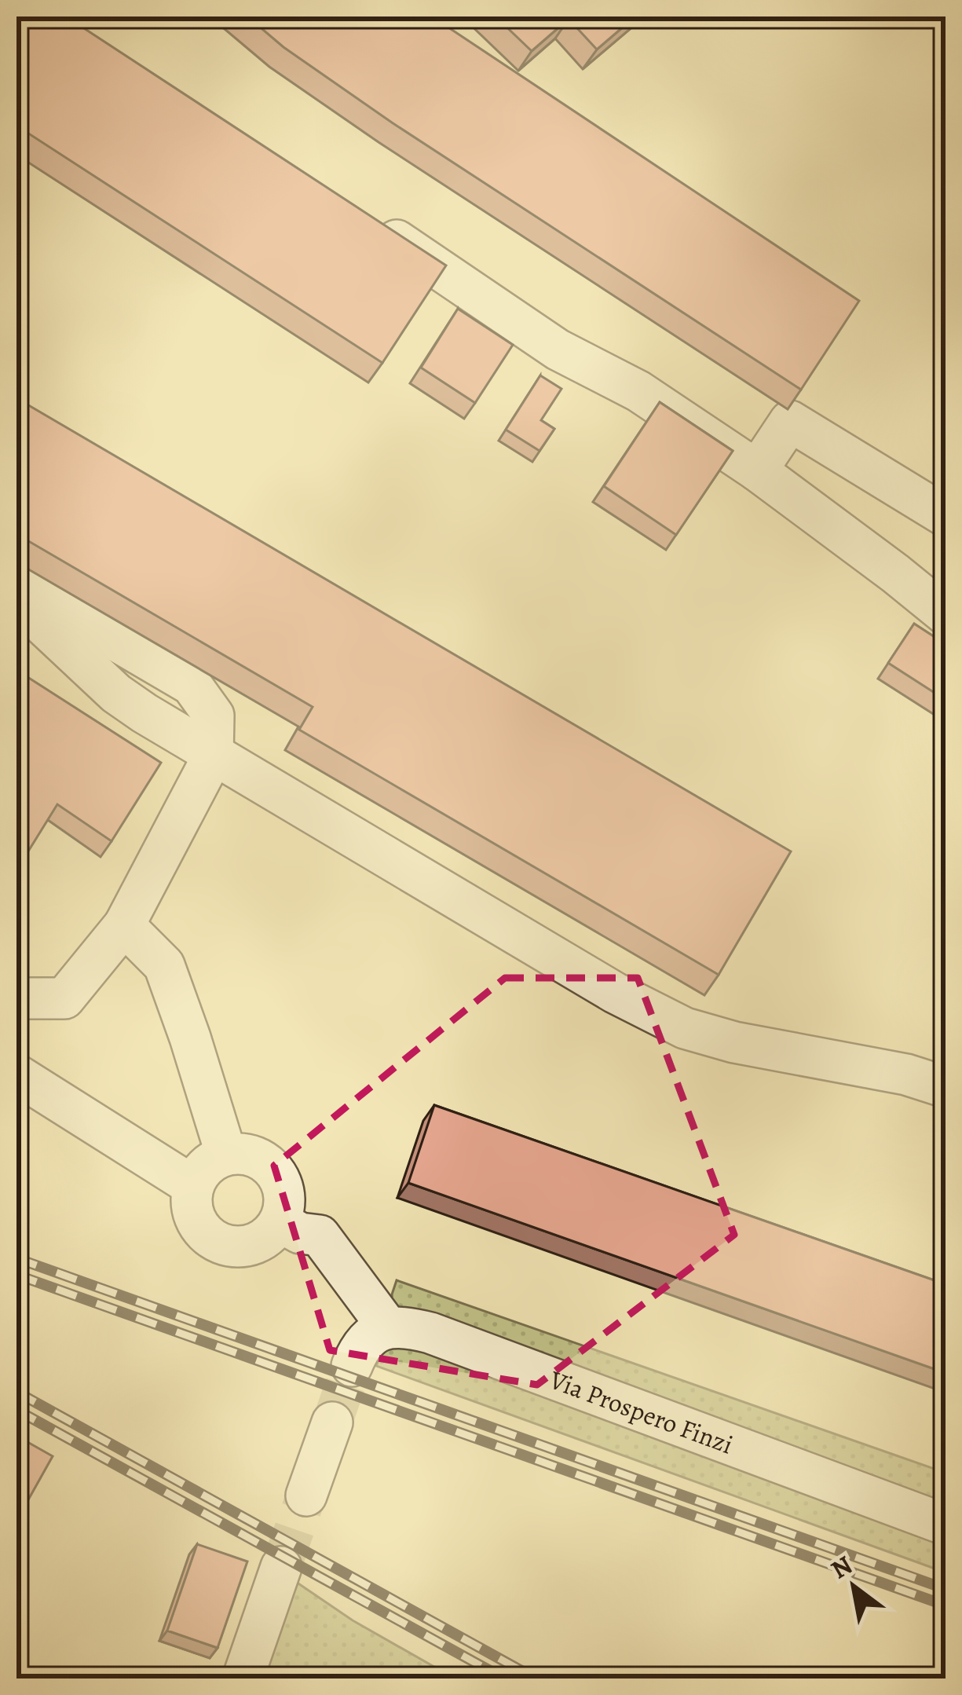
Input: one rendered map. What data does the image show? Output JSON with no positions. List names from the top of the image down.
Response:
{
  "streets": {
    "street": ["Via Prospero Finzi"]
  },
  "north": "top left"
}
